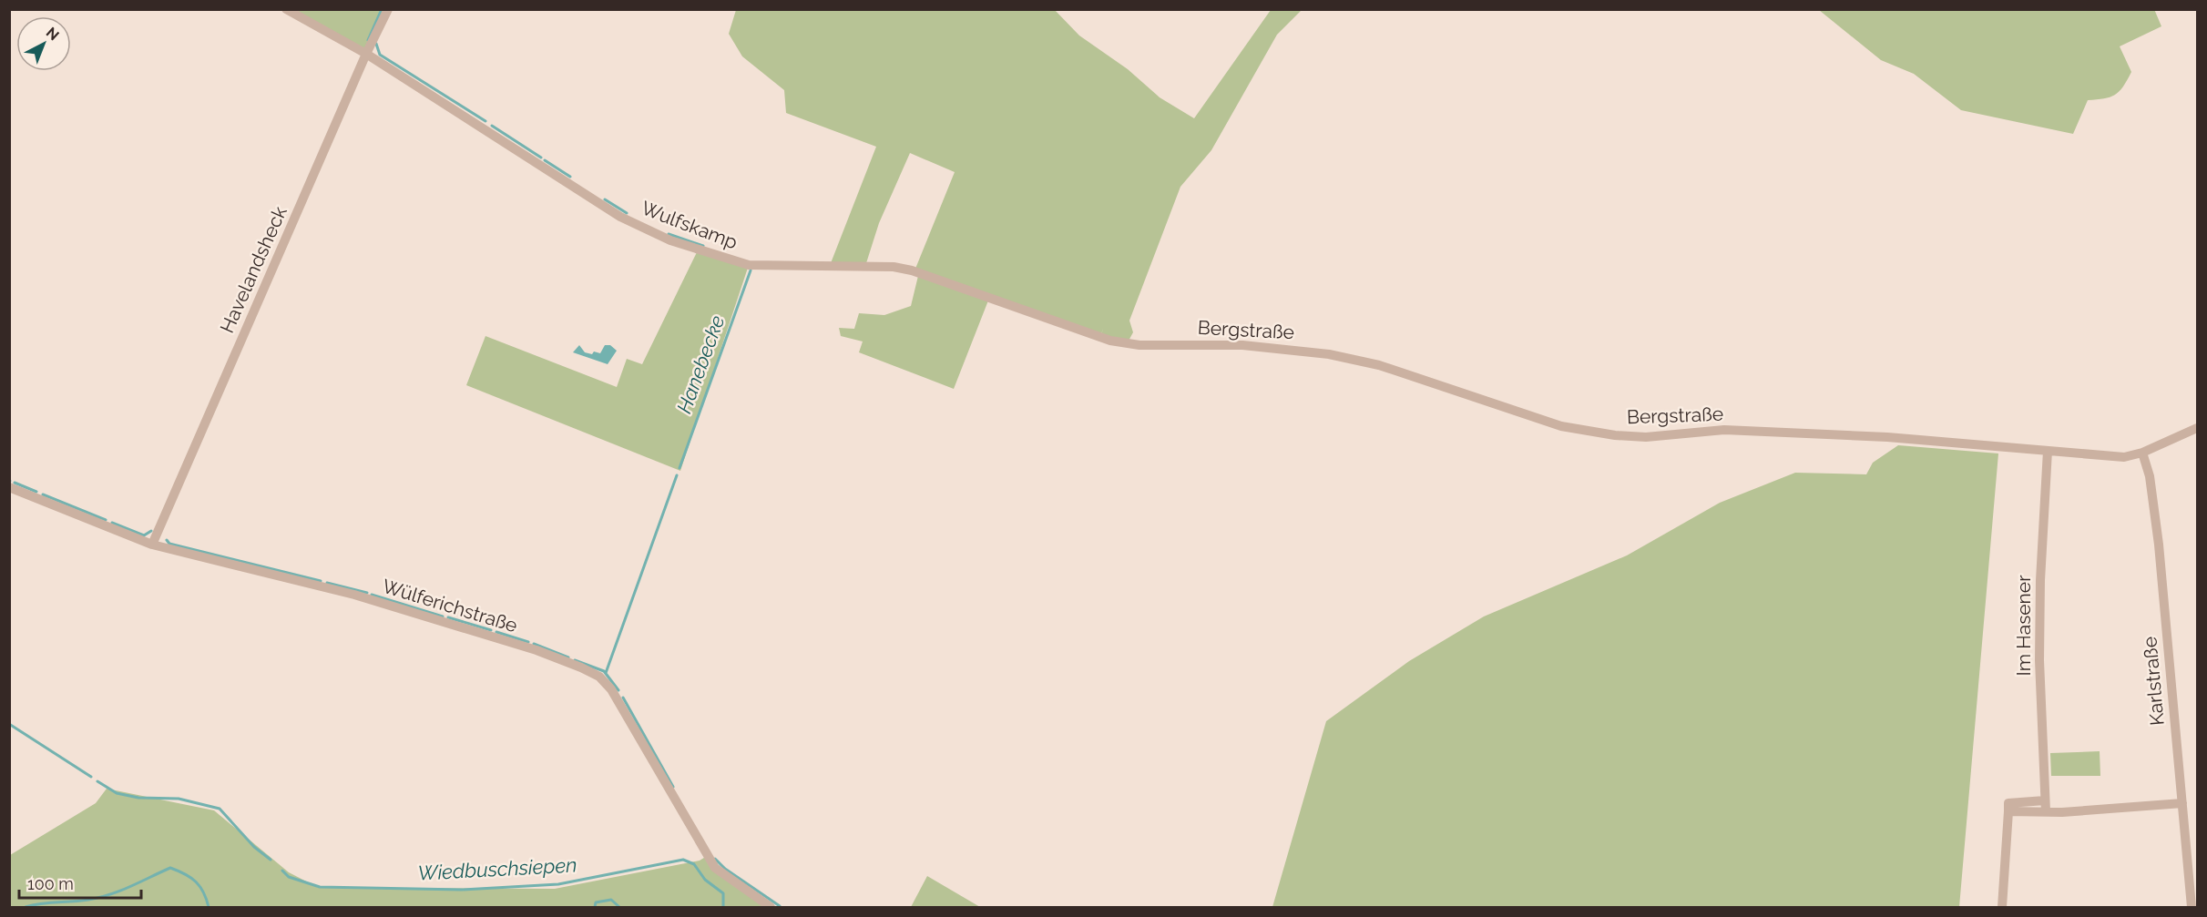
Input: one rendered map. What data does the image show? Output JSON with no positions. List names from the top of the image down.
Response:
{
  "streets": {
    "street": [
      "Wulfskamp",
      "Havelandsheck",
      "Bergstraße",
      "Wülferichstraße",
      "Im Hasener",
      "Karlstraße"
    ]
  },
  "crossings": [
    ["Wulfskamp", "Havelandsheck"],
    ["Wulfskamp", "Bergstraße"],
    ["Havelandsheck", "Wülferichstraße"],
    ["Bergstraße", "Im Hasener"],
    ["Bergstraße", "Karlstraße"]
  ],
  "water": ["Hanebecke", "Wiedbuschsiepen"],
  "scale_bar": "100 m",
  "north": "top right"
}
